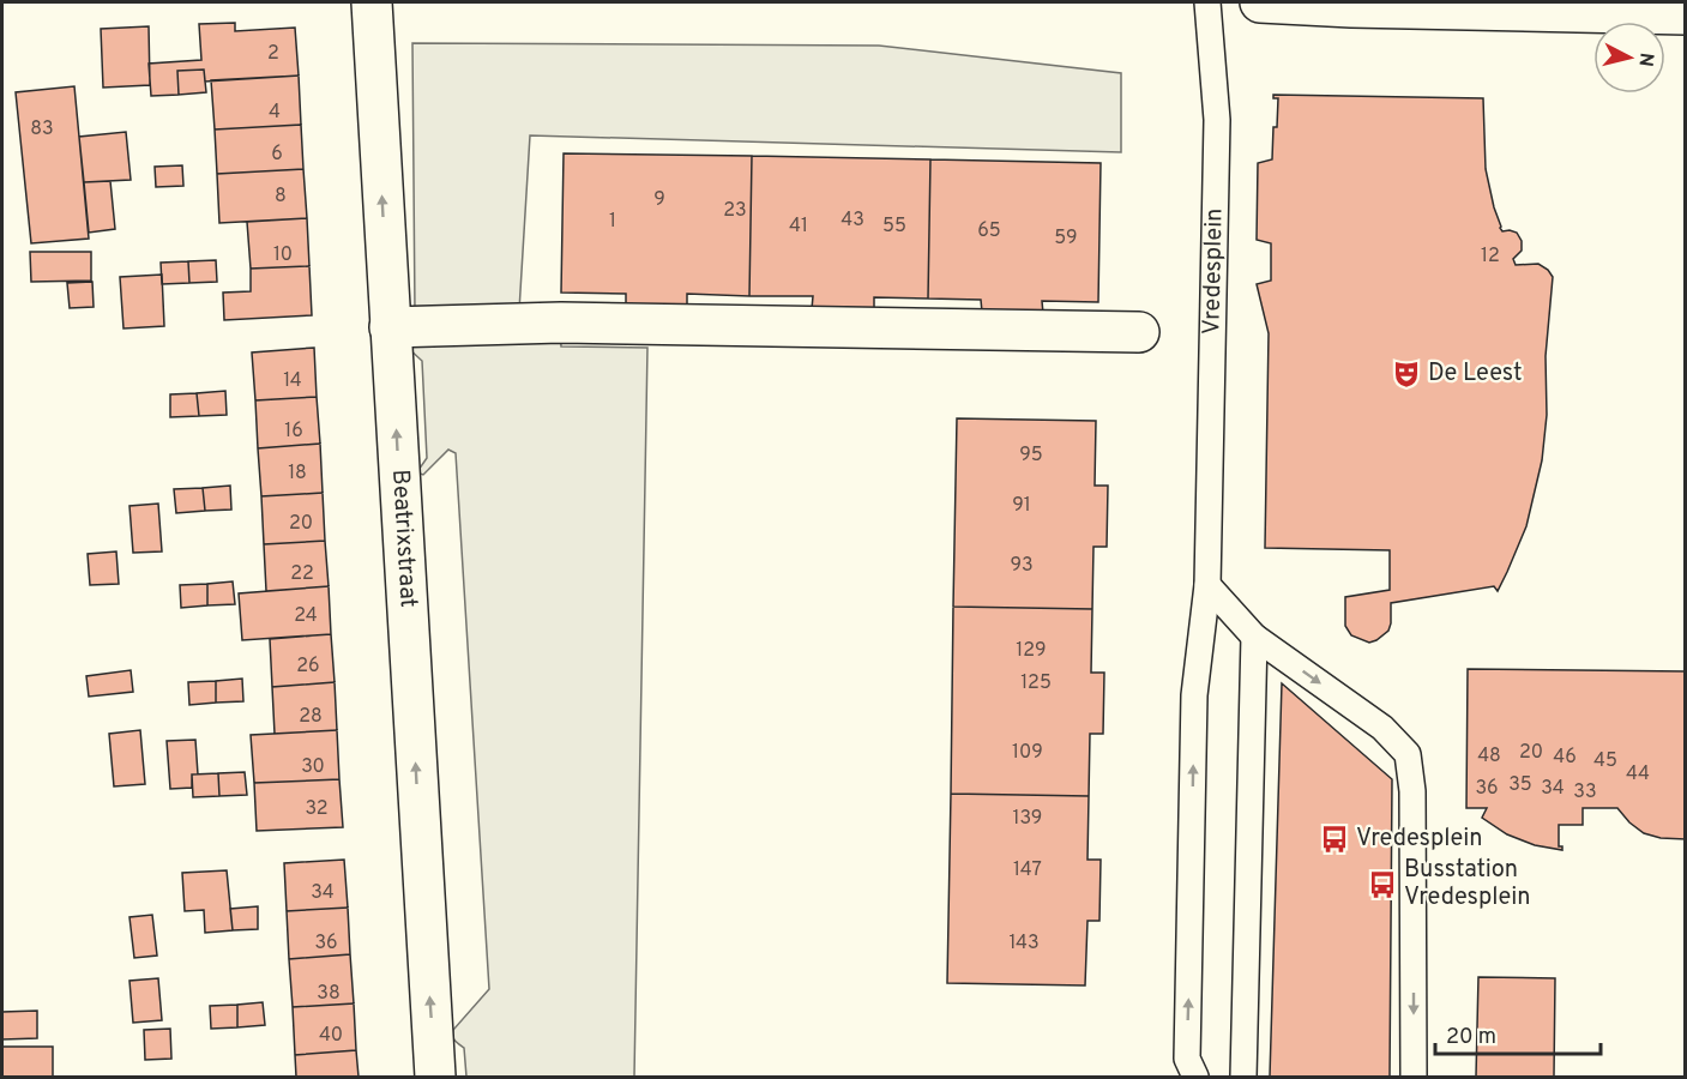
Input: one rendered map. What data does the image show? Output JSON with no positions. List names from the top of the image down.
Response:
{
  "streets": {
    "street": ["Beatrixstraat"],
    "lane": ["Vredesplein"]
  },
  "one_way": ["Beatrixstraat"],
  "places": {
    "theatre": ["De Leest"],
    "bus stop": ["Vredesplein", "Busstation Vredesplein"]
  },
  "house_numbers": [
    "2",
    "4",
    "83",
    "6",
    "8",
    "9",
    "23",
    "43",
    "1",
    "41",
    "55",
    "65",
    "59",
    "10",
    "12",
    "14",
    "16",
    "95",
    "18",
    "91",
    "20",
    "93",
    "22",
    "24",
    "129",
    "26",
    "125",
    "28",
    "109",
    "20",
    "48",
    "46",
    "45",
    "30",
    "44",
    "35",
    "36",
    "34",
    "33",
    "32",
    "139",
    "147",
    "34",
    "36",
    "143",
    "38",
    "40"
  ],
  "scale_bar": "20 m",
  "north": "right"
}
